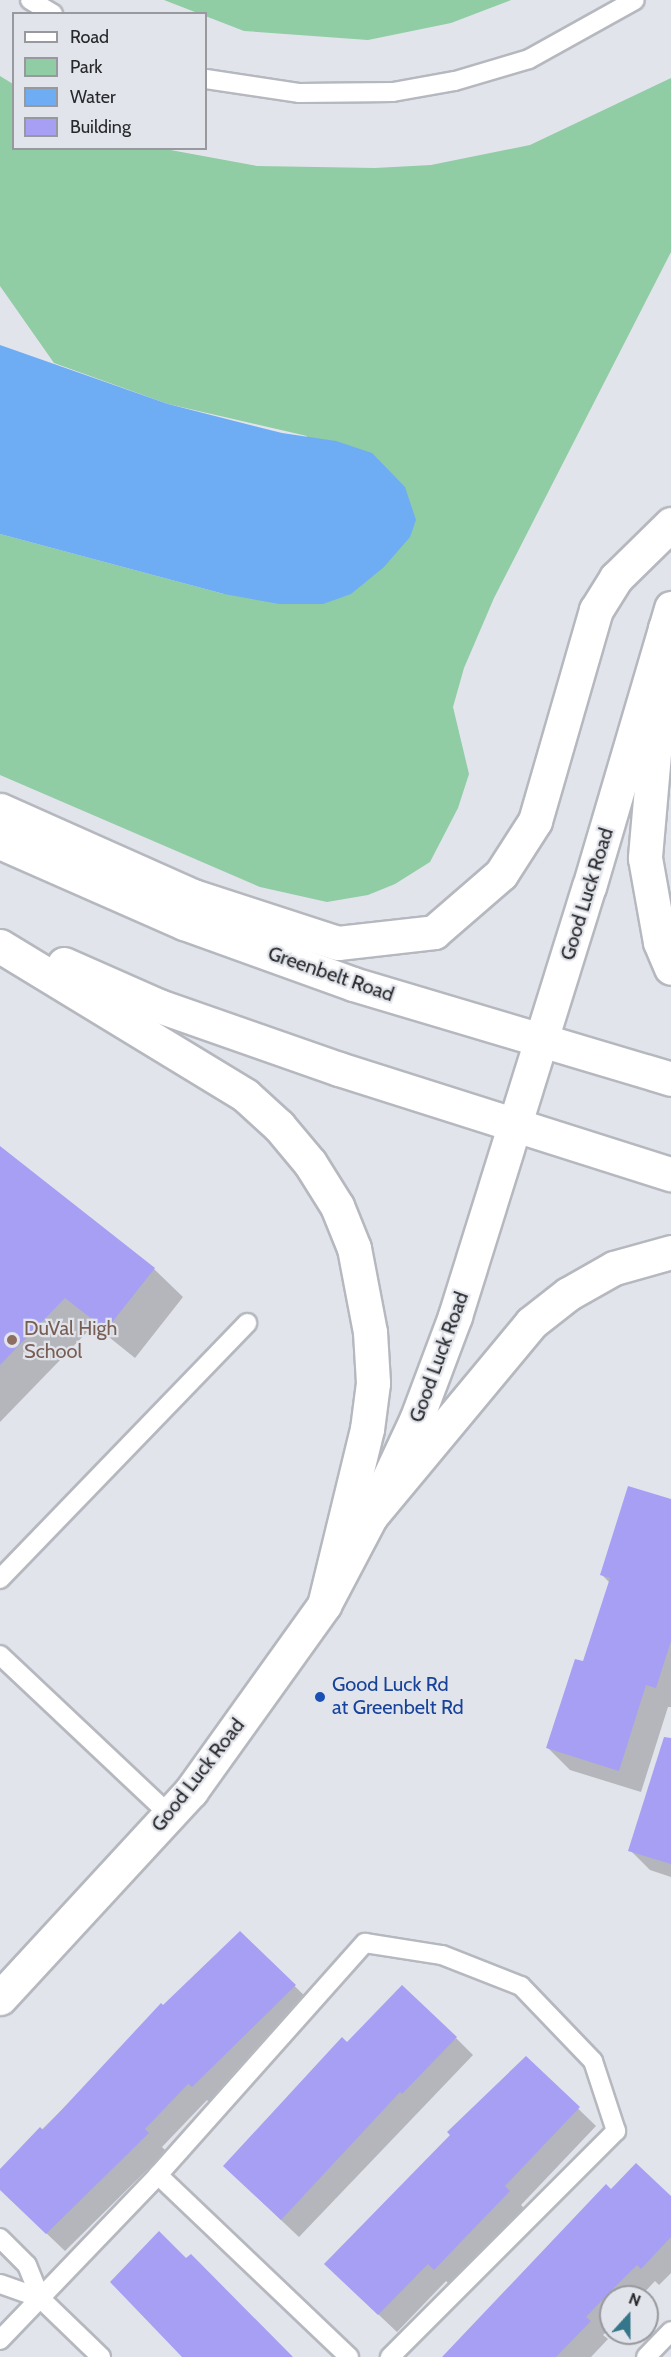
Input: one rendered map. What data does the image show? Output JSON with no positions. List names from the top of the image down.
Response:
{
  "streets": {
    "main road": ["Good Luck Road", "Greenbelt Road"]
  },
  "crossings": [
    ["Good Luck Road", "Greenbelt Road"]
  ],
  "places": ["DuVal High School", "Good Luck Rd at Greenbelt Rd"],
  "legend": [
    "Road",
    "Park",
    "Water",
    "Building"
  ],
  "north": "top"
}
